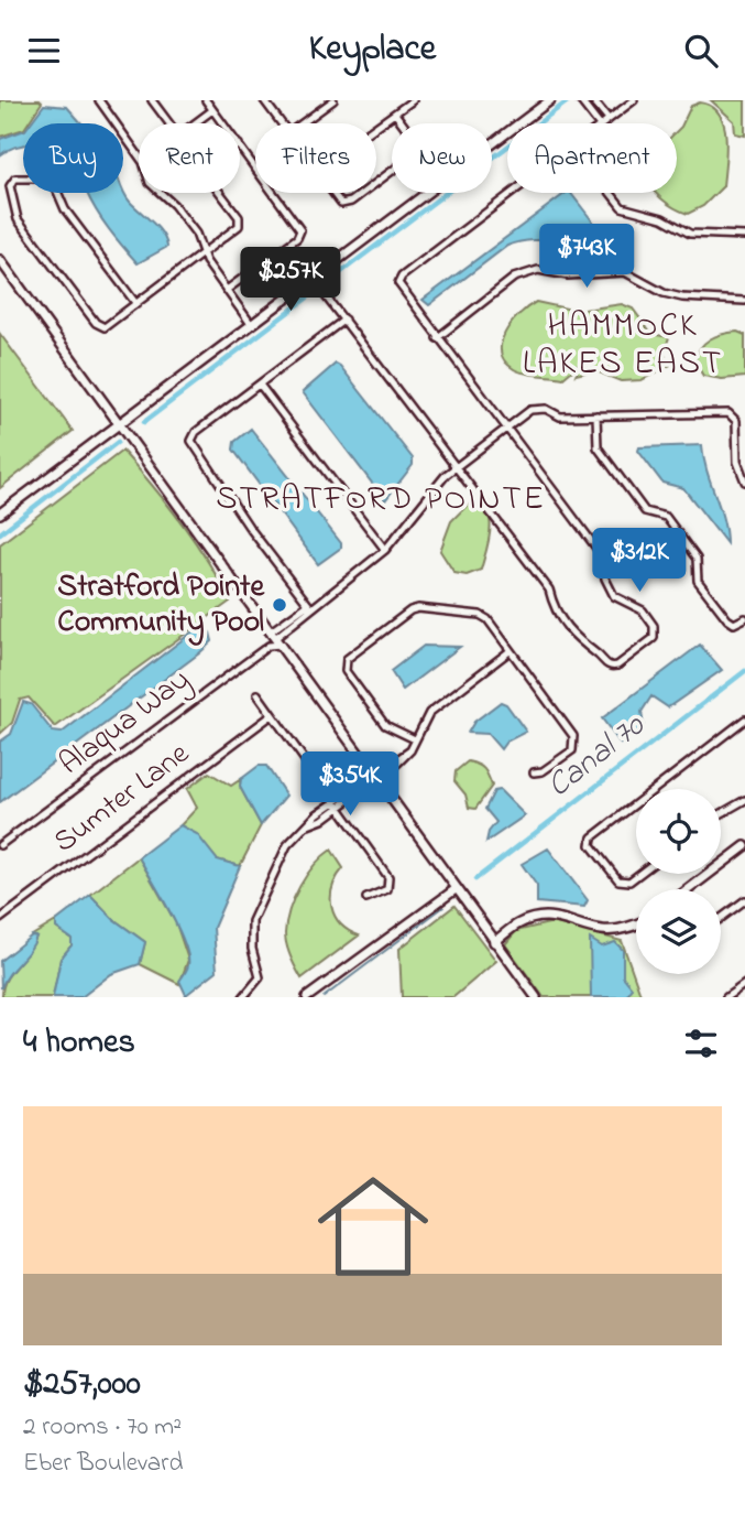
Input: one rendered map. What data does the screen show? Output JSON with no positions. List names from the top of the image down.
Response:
{
  "streets": {
    "street": ["Alaqua Way", "Sumter Lane"]
  },
  "districts": ["HAMMOCK LAKES EAST", "STRATFORD POINTE"],
  "water": ["Canal 70"],
  "places": ["Stratford Pointe Community Pool"],
  "page": {
    "header": "Keyplace",
    "chip": [
      "Buy",
      "Rent",
      "Filters",
      "New",
      "Apartment"
    ],
    "price": [
      "$743K",
      "$257K",
      "$312K",
      "$354K"
    ],
    "heading": "4 homes",
    "list": [
      {
        "name": "$257,000",
        "note": "2 rooms · 70 m² · Eber Boulevard"
      }
    ]
  }
}
